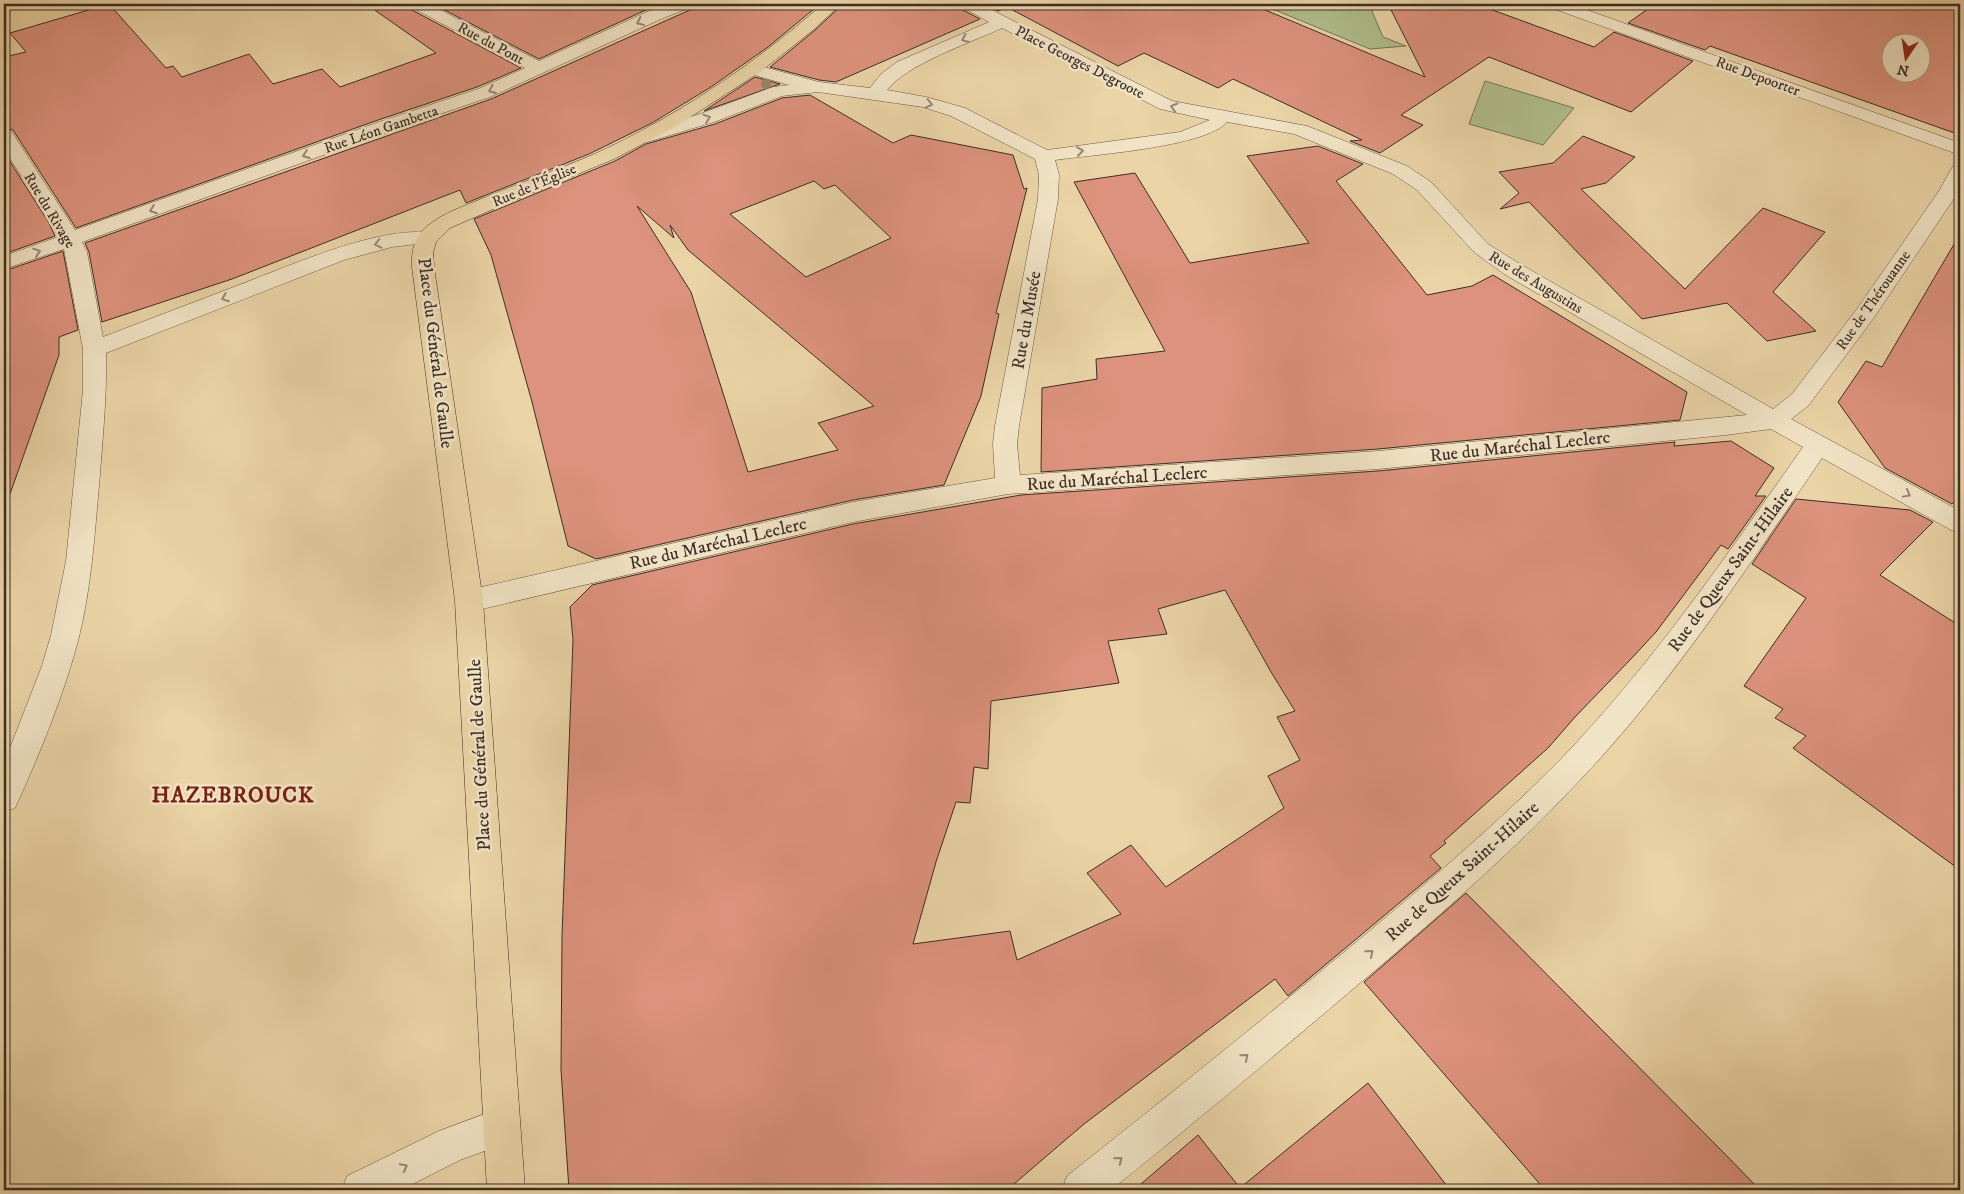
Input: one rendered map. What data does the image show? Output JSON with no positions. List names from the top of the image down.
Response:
{
  "streets": {
    "main road": ["Rue de l'Église", "Place du Général de Gaulle"],
    "street": [
      "Rue du Pont",
      "Place Georges Degroote",
      "Rue Depoorter",
      "Rue Léon Gambetta",
      "Rue du Rivage",
      "Rue des Augustins",
      "Rue de Thérouanne",
      "Rue du Musée",
      "Rue du Maréchal Leclerc",
      "Rue de Queux Saint-Hilaire"
    ]
  },
  "crossings": [
    ["Rue du Pont", "Rue Léon Gambetta"],
    ["Place Georges Degroote", "Rue de l'Église"],
    ["Place Georges Degroote", "Rue des Augustins"],
    ["Rue Léon Gambetta", "Rue du Rivage"],
    ["Rue de l'Église", "Place du Général de Gaulle"],
    ["Rue du Rivage", "Place du Général de Gaulle"],
    ["Rue des Augustins", "Rue de Thérouanne"],
    ["Rue des Augustins", "Rue du Maréchal Leclerc"],
    ["Rue des Augustins", "Rue de Queux Saint-Hilaire"],
    ["Rue de Thérouanne", "Rue du Maréchal Leclerc"],
    ["Rue du Musée", "Rue du Maréchal Leclerc"],
    ["Place du Général de Gaulle", "Rue du Maréchal Leclerc"]
  ],
  "one_way": ["Rue Léon Gambetta", "Rue de Queux Saint-Hilaire"],
  "districts": ["HAZEBROUCK"],
  "north": "bottom"
}
